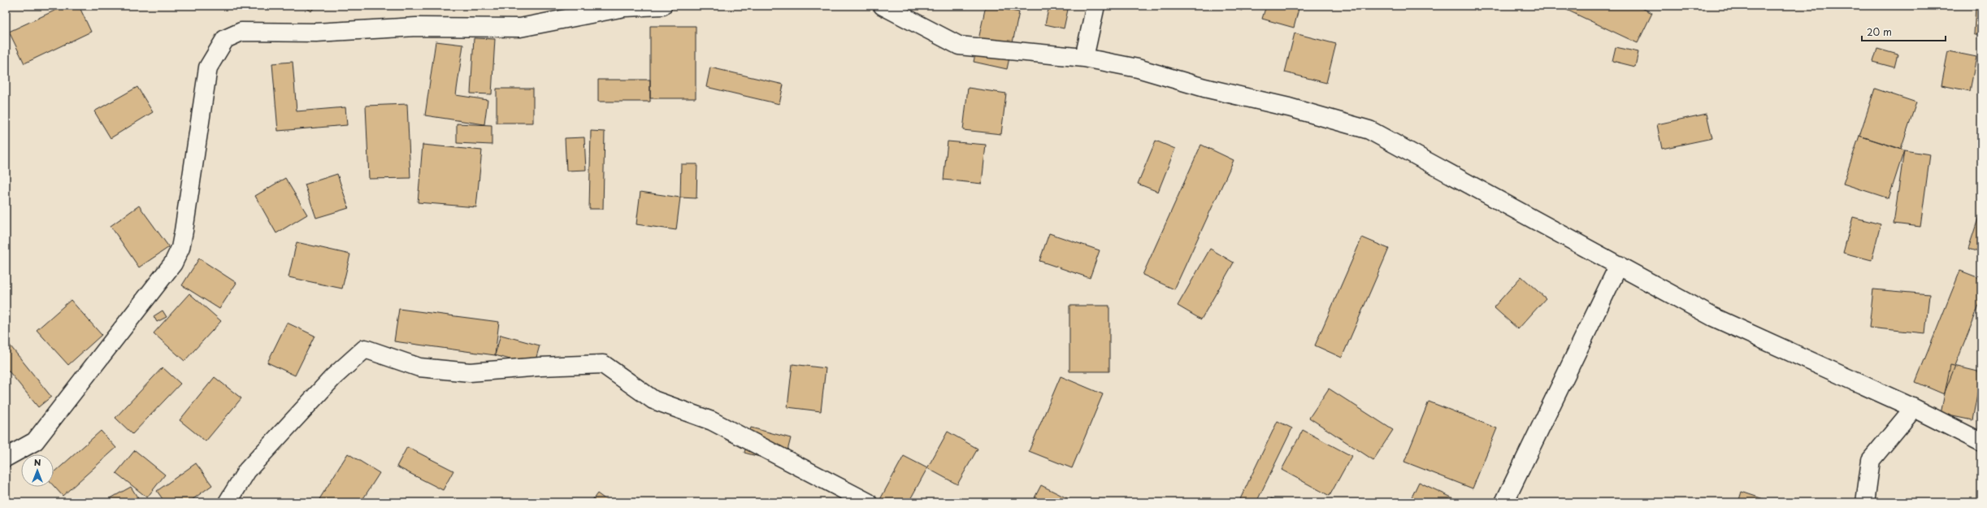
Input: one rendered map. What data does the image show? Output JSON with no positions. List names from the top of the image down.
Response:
{
  "scale_bar": "20 m",
  "north": "top"
}
